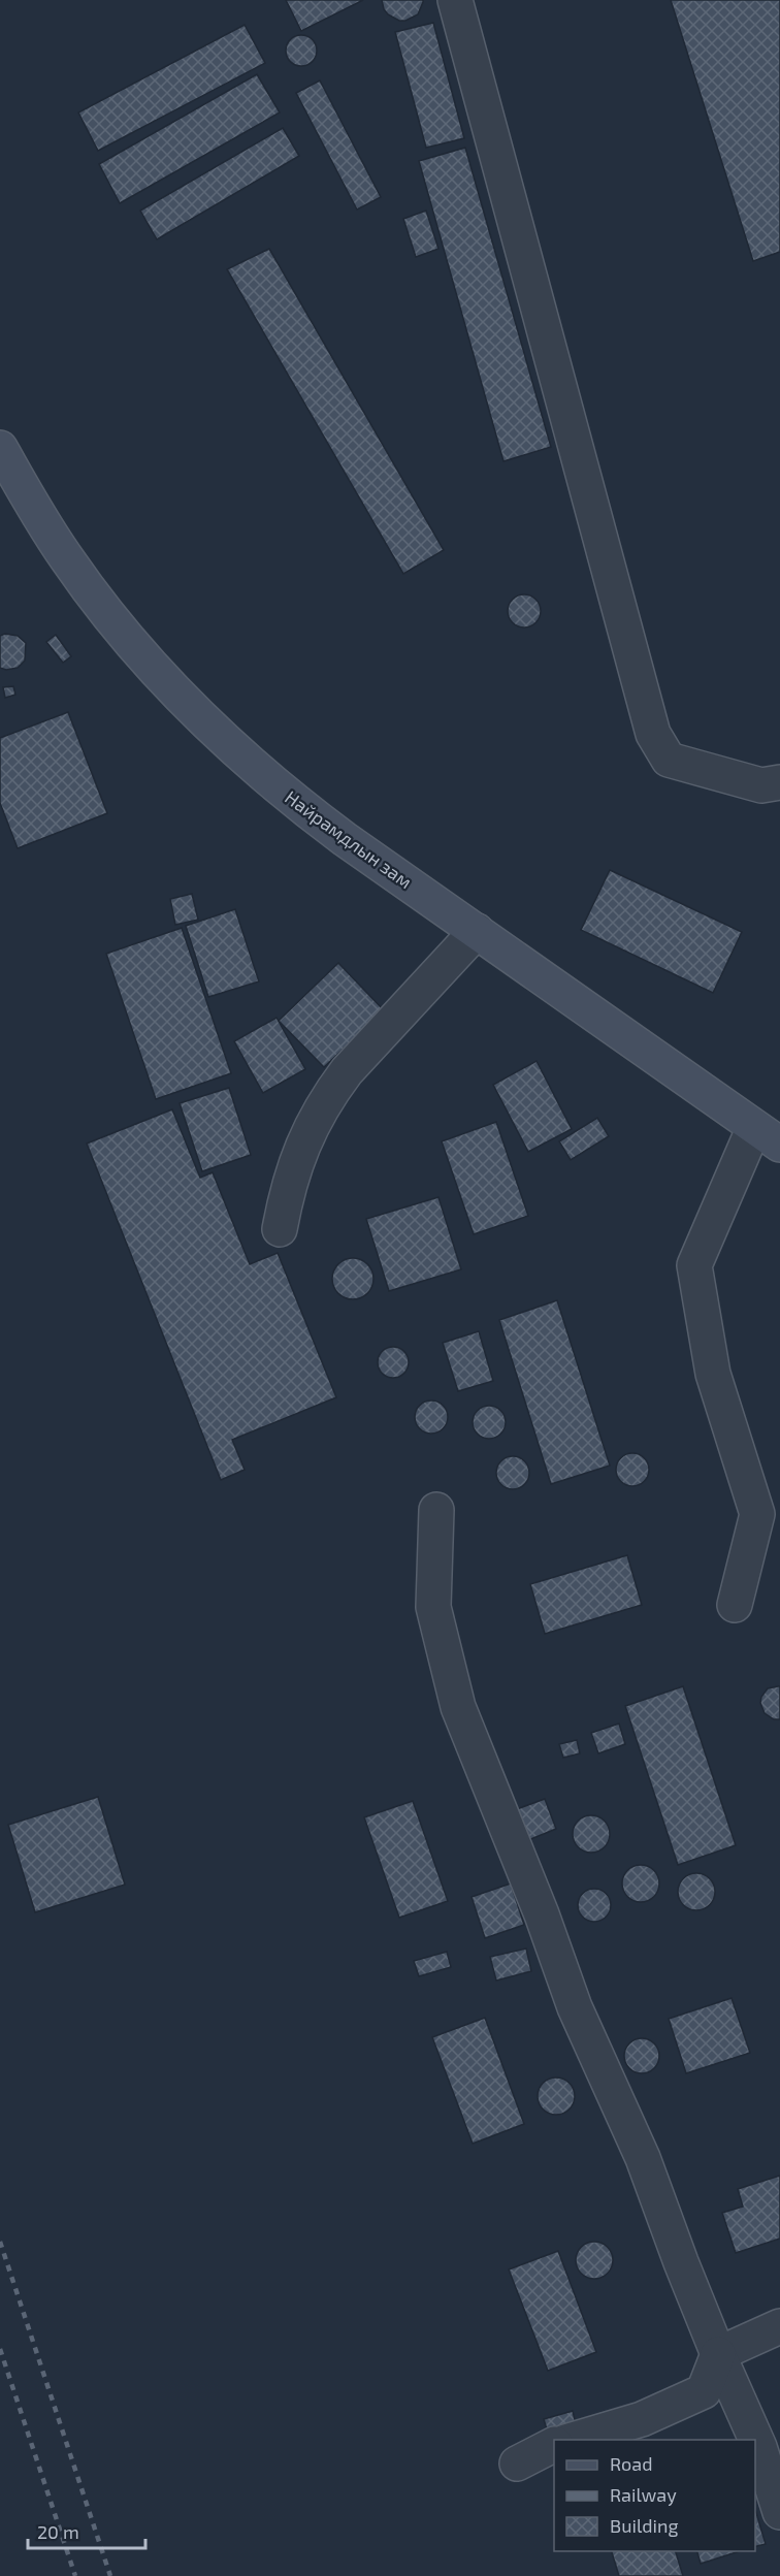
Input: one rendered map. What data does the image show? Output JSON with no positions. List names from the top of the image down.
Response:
{
  "streets": {
    "main road": ["Найрамдлын зам"]
  },
  "legend": ["Road", "Railway", "Building"],
  "scale_bar": "20 m"
}
